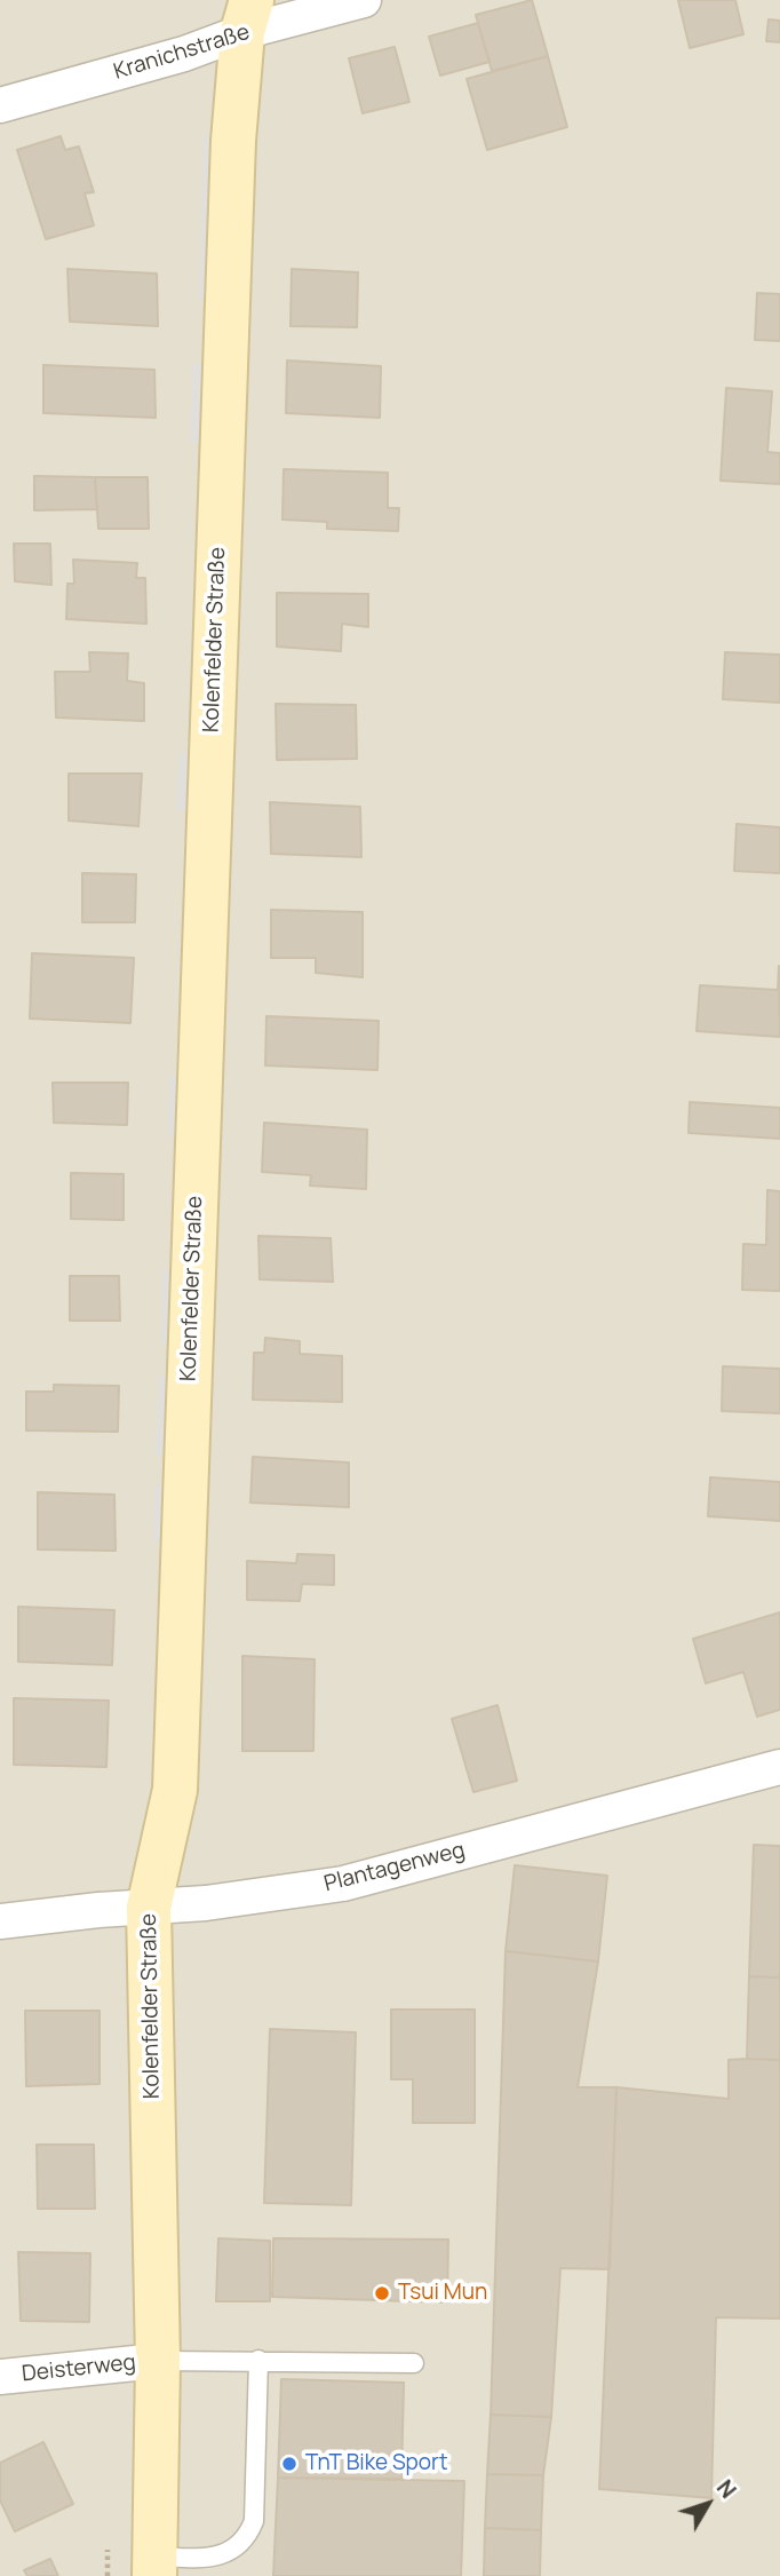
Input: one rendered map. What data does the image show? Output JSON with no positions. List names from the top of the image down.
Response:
{
  "streets": {
    "main road": ["Kolenfelder Straße"],
    "street": ["Kranichstraße", "Plantagenweg", "Deisterweg"]
  },
  "crossings": [
    ["Kranichstraße", "Kolenfelder Straße"],
    ["Kolenfelder Straße", "Plantagenweg"],
    ["Kolenfelder Straße", "Deisterweg"]
  ],
  "places": ["Tsui Mun", "TnT Bike Sport"],
  "north": "top right"
}
